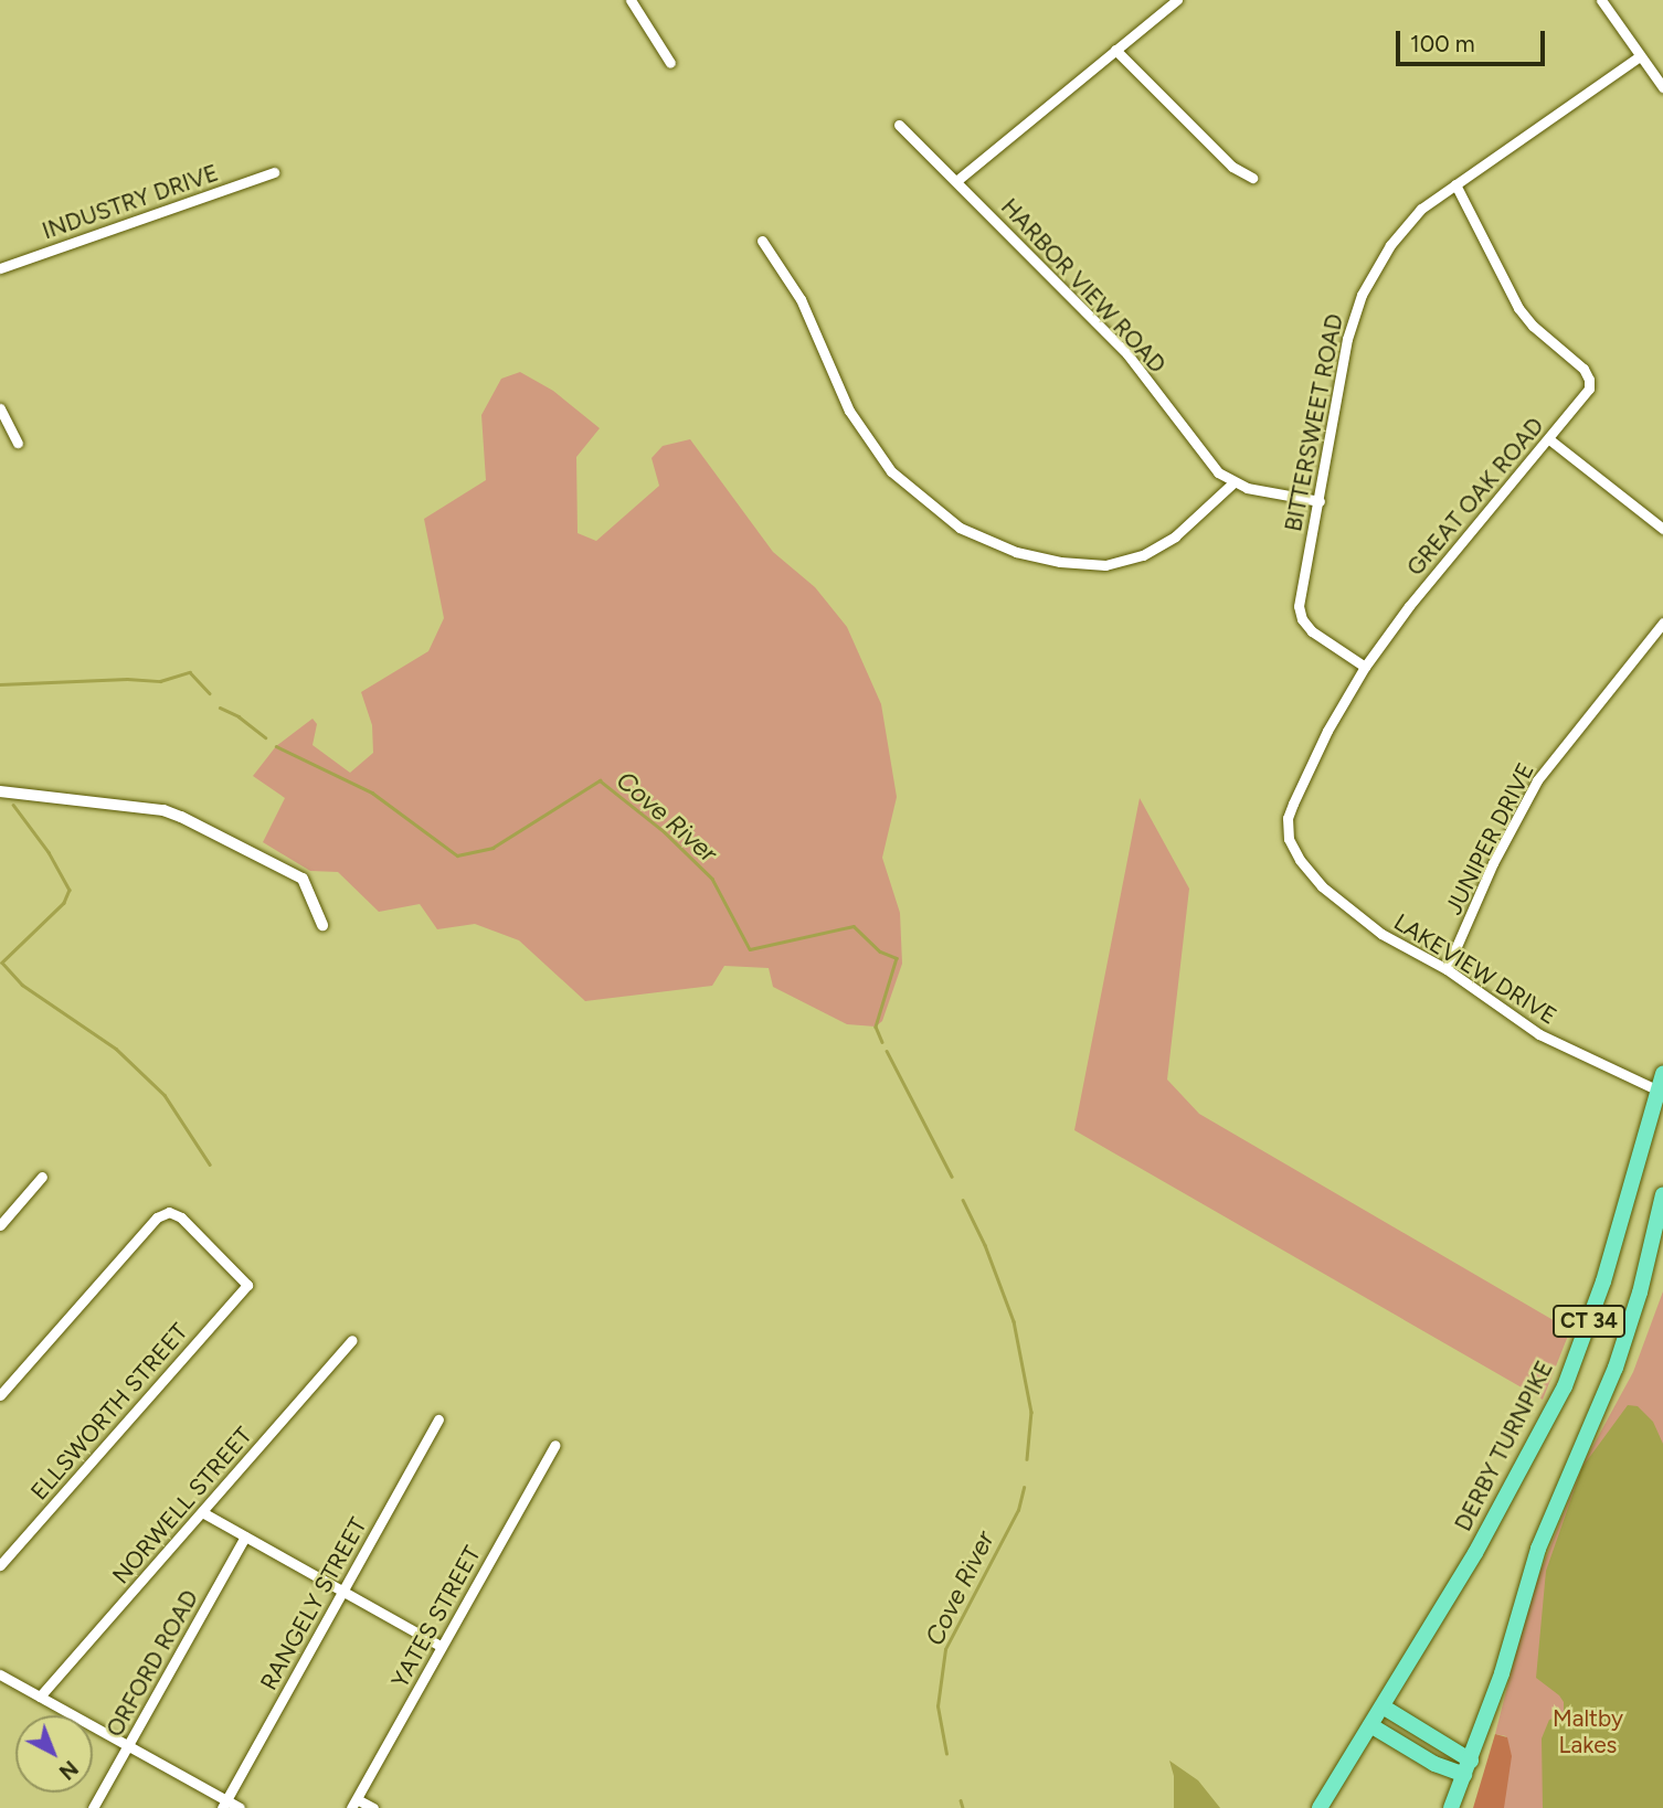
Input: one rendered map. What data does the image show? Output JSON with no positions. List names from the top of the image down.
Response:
{
  "streets": {
    "highway": ["CT 34", "DERBY TURNPIKE"],
    "street": [
      "INDUSTRY DRIVE",
      "HARBOR VIEW ROAD",
      "BITTERSWEET ROAD",
      "GREAT OAK ROAD",
      "JUNIPER DRIVE",
      "LAKEVIEW DRIVE",
      "ELLSWORTH STREET",
      "NORWELL STREET",
      "RANGELY STREET",
      "YATES STREET",
      "ORFORD ROAD"
    ]
  },
  "crossings": [
    ["BITTERSWEET ROAD", "GREAT OAK ROAD"],
    ["GREAT OAK ROAD", "LAKEVIEW DRIVE"],
    ["JUNIPER DRIVE", "LAKEVIEW DRIVE"],
    ["LAKEVIEW DRIVE", "DERBY TURNPIKE"]
  ],
  "water": ["Cove River"],
  "parks": ["Maltby Lakes"],
  "scale_bar": "100 m",
  "north": "bottom right"
}
